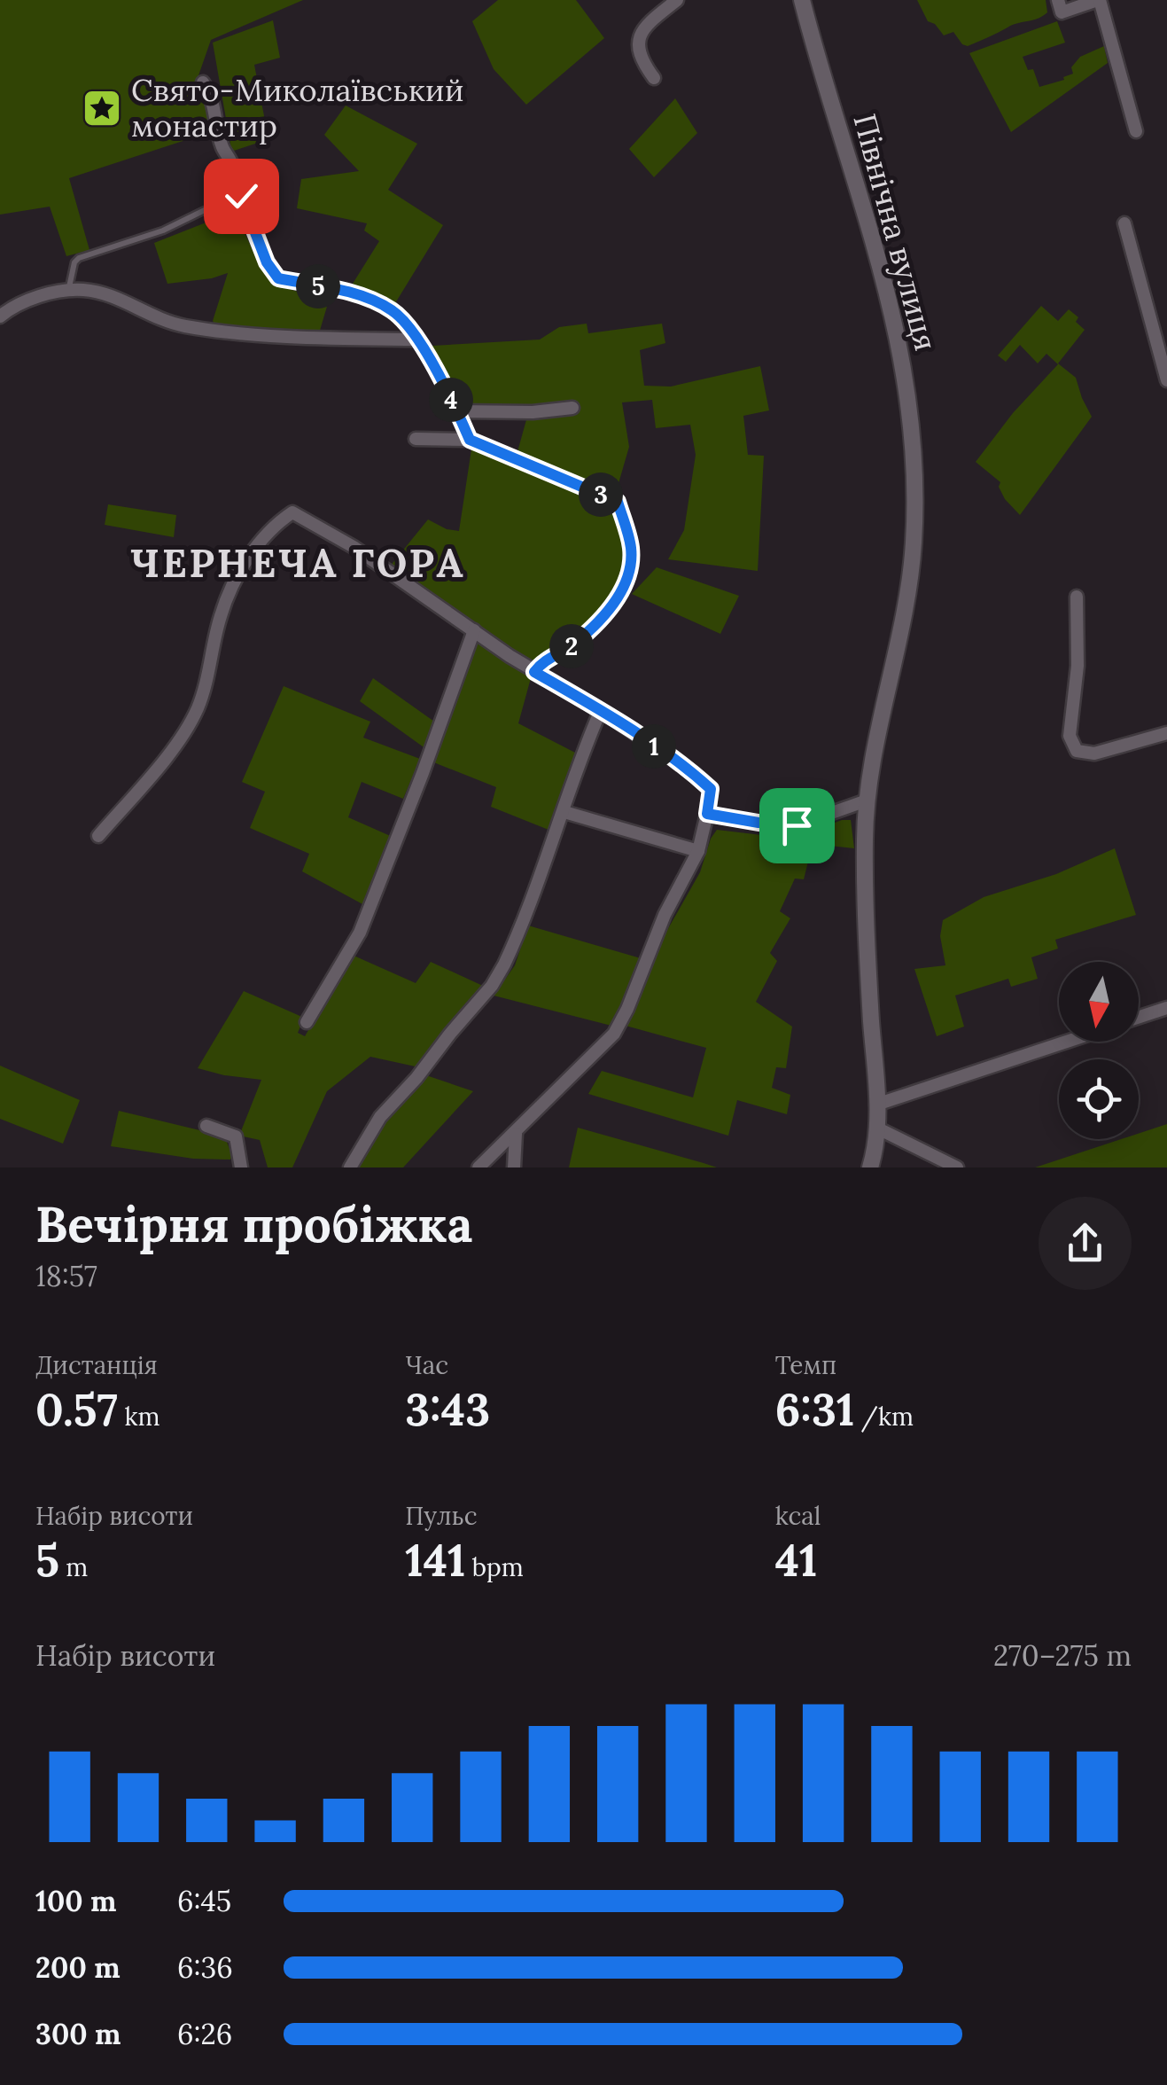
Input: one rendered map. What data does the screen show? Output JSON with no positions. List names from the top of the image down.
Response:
{
  "streets": {
    "street": ["Північна вулиця"]
  },
  "districts": ["ЧЕРНЕЧА ГОРА"],
  "places": {
    "place": ["Свято-Миколаївський монастир"]
  },
  "north": "bottom",
  "page": {
    "pins": [
      "5",
      "4",
      "3",
      "2",
      "1"
    ],
    "heading": ["Вечірня пробіжка", "18:57"],
    "stats": [
      ["Дистанція", "0.57 km"],
      ["Час", "3:43"],
      ["Темп", "6:31 /km"],
      ["Набір висоти", "5 m"],
      ["Пульс", "141 bpm"],
      ["kcal", "41"]
    ],
    "chart": ["Набір висоти", "270–275 m"],
    "list": [
      {
        "name": "100 m",
        "note": "6:45"
      },
      {
        "name": "200 m",
        "note": "6:36"
      },
      {
        "name": "300 m",
        "note": "6:26"
      }
    ]
  }
}
